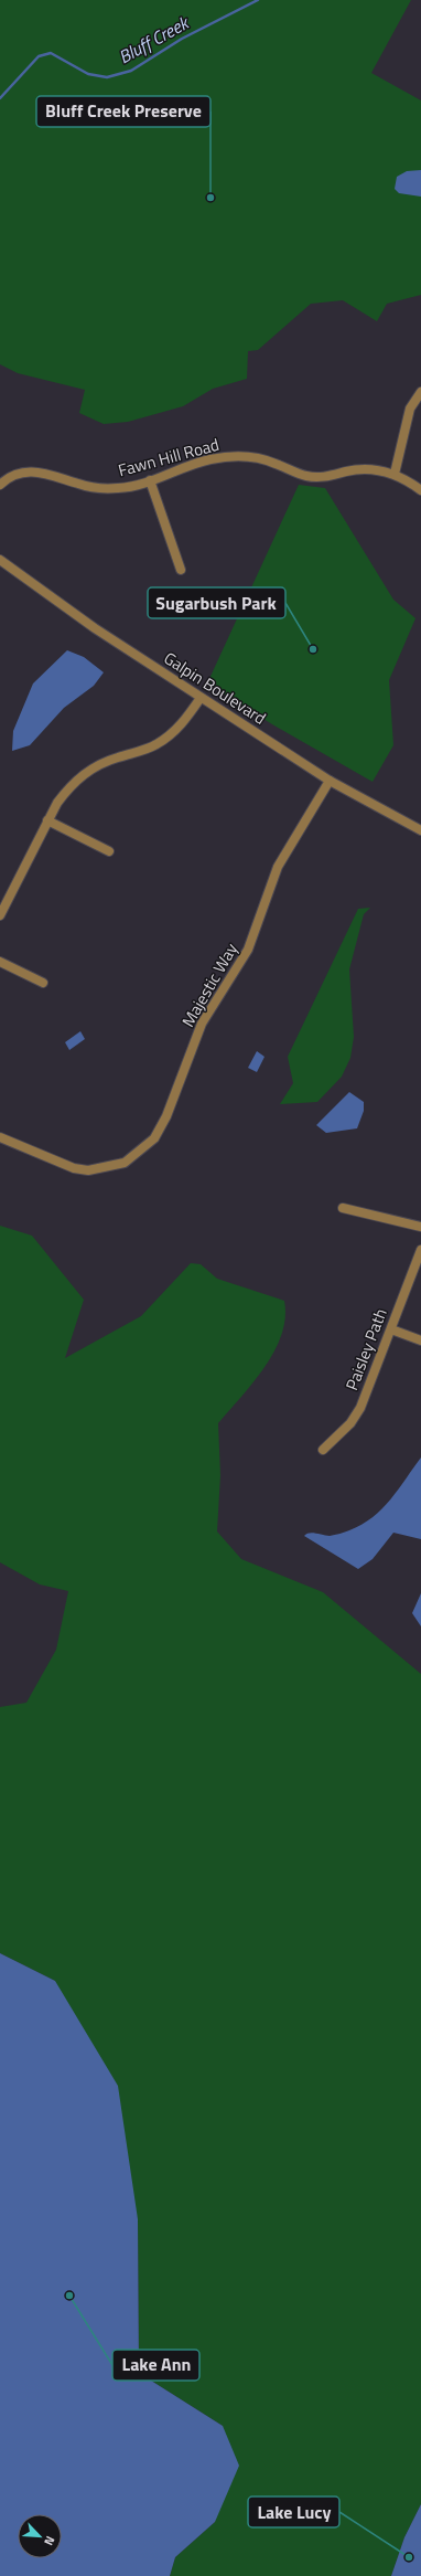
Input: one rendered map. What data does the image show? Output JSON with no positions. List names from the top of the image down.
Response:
{
  "streets": {
    "street": [
      "Fawn Hill Road",
      "Galpin Boulevard",
      "Majestic Way",
      "Paisley Path"
    ]
  },
  "crossings": [
    ["Galpin Boulevard", "Majestic Way"]
  ],
  "water": ["Bluff Creek"],
  "places": [
    "Bluff Creek Preserve",
    "Sugarbush Park",
    "Lake Ann",
    "Lake Lucy"
  ],
  "north": "bottom right"
}
